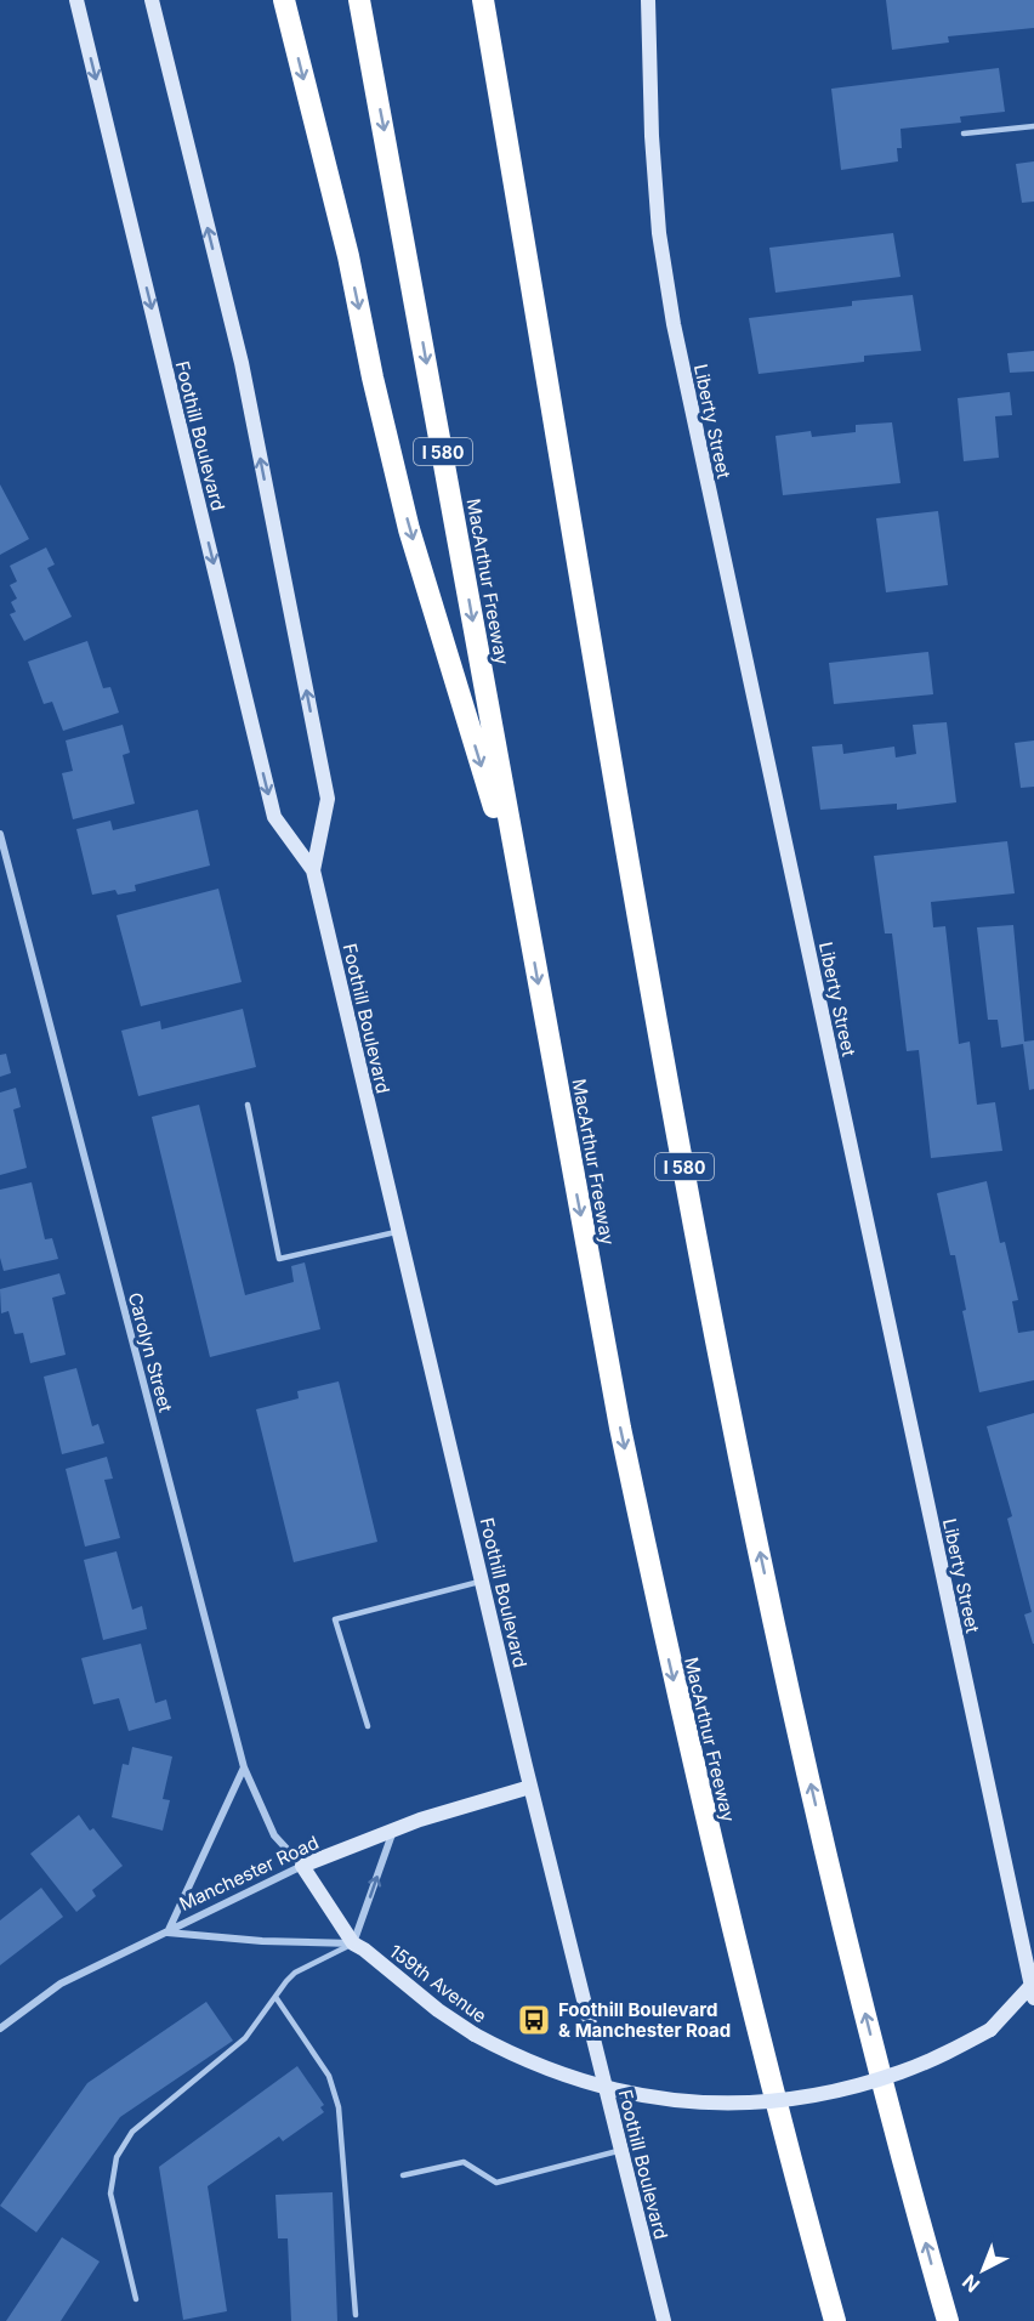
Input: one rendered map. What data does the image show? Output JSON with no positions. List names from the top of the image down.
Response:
{
  "streets": {
    "highway": ["I 580", "MacArthur Freeway"],
    "main road": [
      "Liberty Street",
      "Foothill Boulevard",
      "Manchester Road",
      "159th Avenue"
    ],
    "street": ["Carolyn Street"]
  },
  "crossings": [
    ["Liberty Street", "159th Avenue"],
    ["Foothill Boulevard", "Manchester Road"],
    ["Carolyn Street", "Manchester Road"],
    ["Carolyn Street", "159th Avenue"],
    ["Manchester Road", "159th Avenue"]
  ],
  "places": {
    "bus stop": ["Foothill Boulevard & Manchester Road"]
  },
  "north": "bottom left"
}
